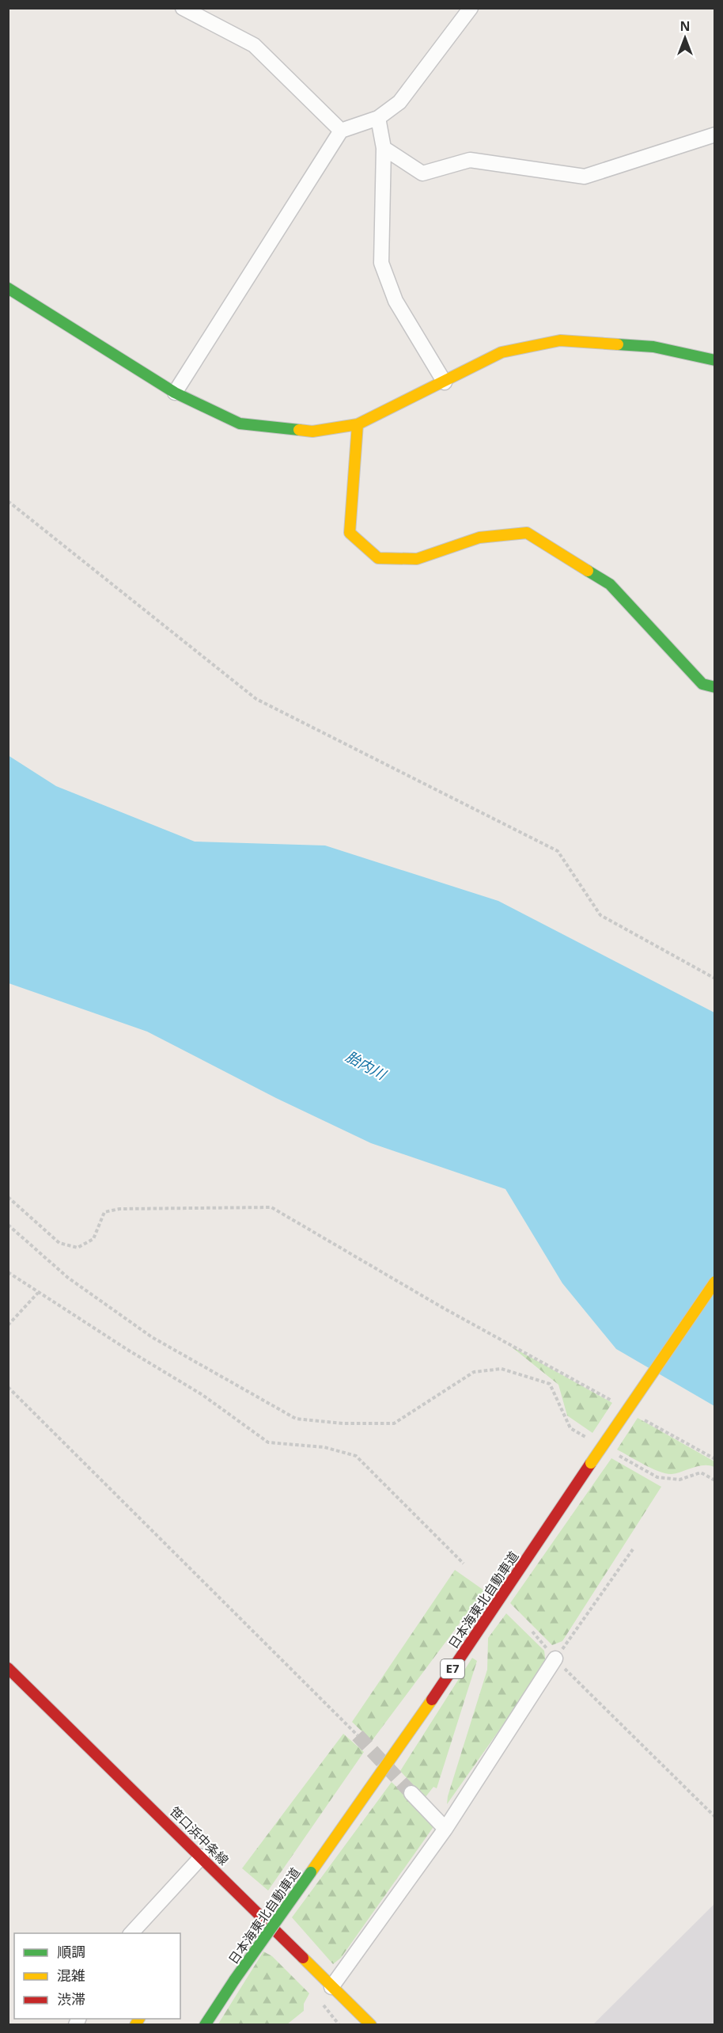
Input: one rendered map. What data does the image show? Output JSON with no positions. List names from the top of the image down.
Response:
{
  "streets": {
    "main road": ["日本海東北自動車道", "E7", "笹口浜中条線"]
  },
  "water": ["胎内川"],
  "legend": ["順調", "混雑", "渋滞"],
  "north": "top"
}
